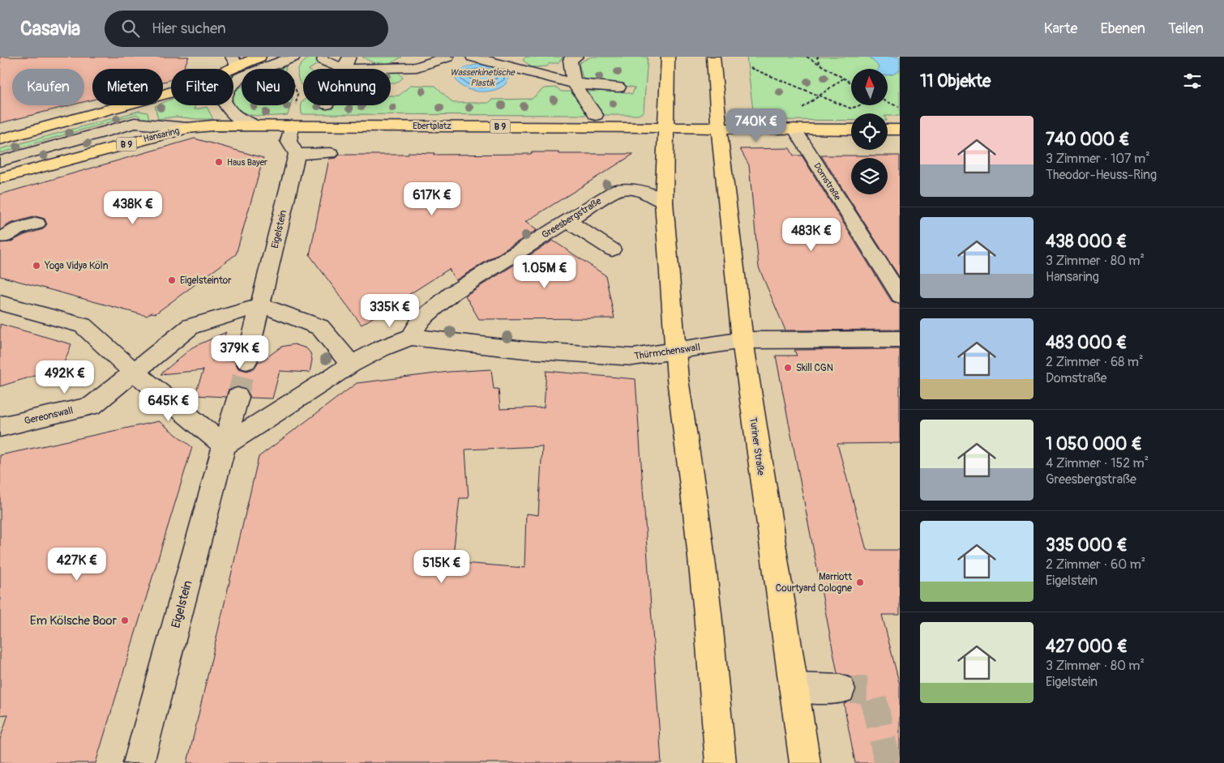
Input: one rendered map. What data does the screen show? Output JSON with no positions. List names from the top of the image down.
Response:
{
  "streets": {
    "main road": [
      "Ebertplatz",
      "B 9",
      "Hansaring",
      "Turiner Straße"
    ],
    "street": [
      "Domstraße",
      "Greesbergstraße",
      "Eigelstein",
      "Thürmchenswall",
      "Gereonswall"
    ]
  },
  "crossings": [
    ["Ebertplatz", "B 9"],
    ["Ebertplatz", "Hansaring"],
    ["B 9", "Turiner Straße"],
    ["Greesbergstraße", "Thürmchenswall"],
    ["Thürmchenswall", "Turiner Straße"]
  ],
  "water": ["Wasserkinetische Plastik"],
  "places": [
    "Haus Bayer",
    "Yoga Vidya Köln",
    "Eigelsteintor",
    "Skill CGN",
    "Marriott Courtyard Cologne",
    "Em Kölsche Boor"
  ],
  "north": "top",
  "page": {
    "header": "Casavia",
    "search": "Hier suchen",
    "nav": ["Karte", "Ebenen", "Teilen"],
    "heading": "11 Objekte",
    "chip": [
      "Kaufen",
      "Mieten",
      "Filter",
      "Neu",
      "Wohnung"
    ],
    "list": [
      {
        "name": "740 000 €",
        "note": "3 Zimmer · 107 m² · Theodor-Heuss-Ring"
      },
      {
        "name": "438 000 €",
        "note": "3 Zimmer · 80 m² · Hansaring"
      },
      {
        "name": "483 000 €",
        "note": "2 Zimmer · 68 m² · Domstraße"
      },
      {
        "name": "1 050 000 €",
        "note": "4 Zimmer · 152 m² · Greesbergstraße"
      },
      {
        "name": "335 000 €",
        "note": "2 Zimmer · 60 m² · Eigelstein"
      },
      {
        "name": "427 000 €",
        "note": "3 Zimmer · 80 m² · Eigelstein"
      }
    ],
    "price": [
      "740K €",
      "617K €",
      "438K €",
      "483K €",
      "1.05M €",
      "335K €",
      "379K €",
      "492K €",
      "645K €",
      "427K €",
      "515K €"
    ]
  }
}
